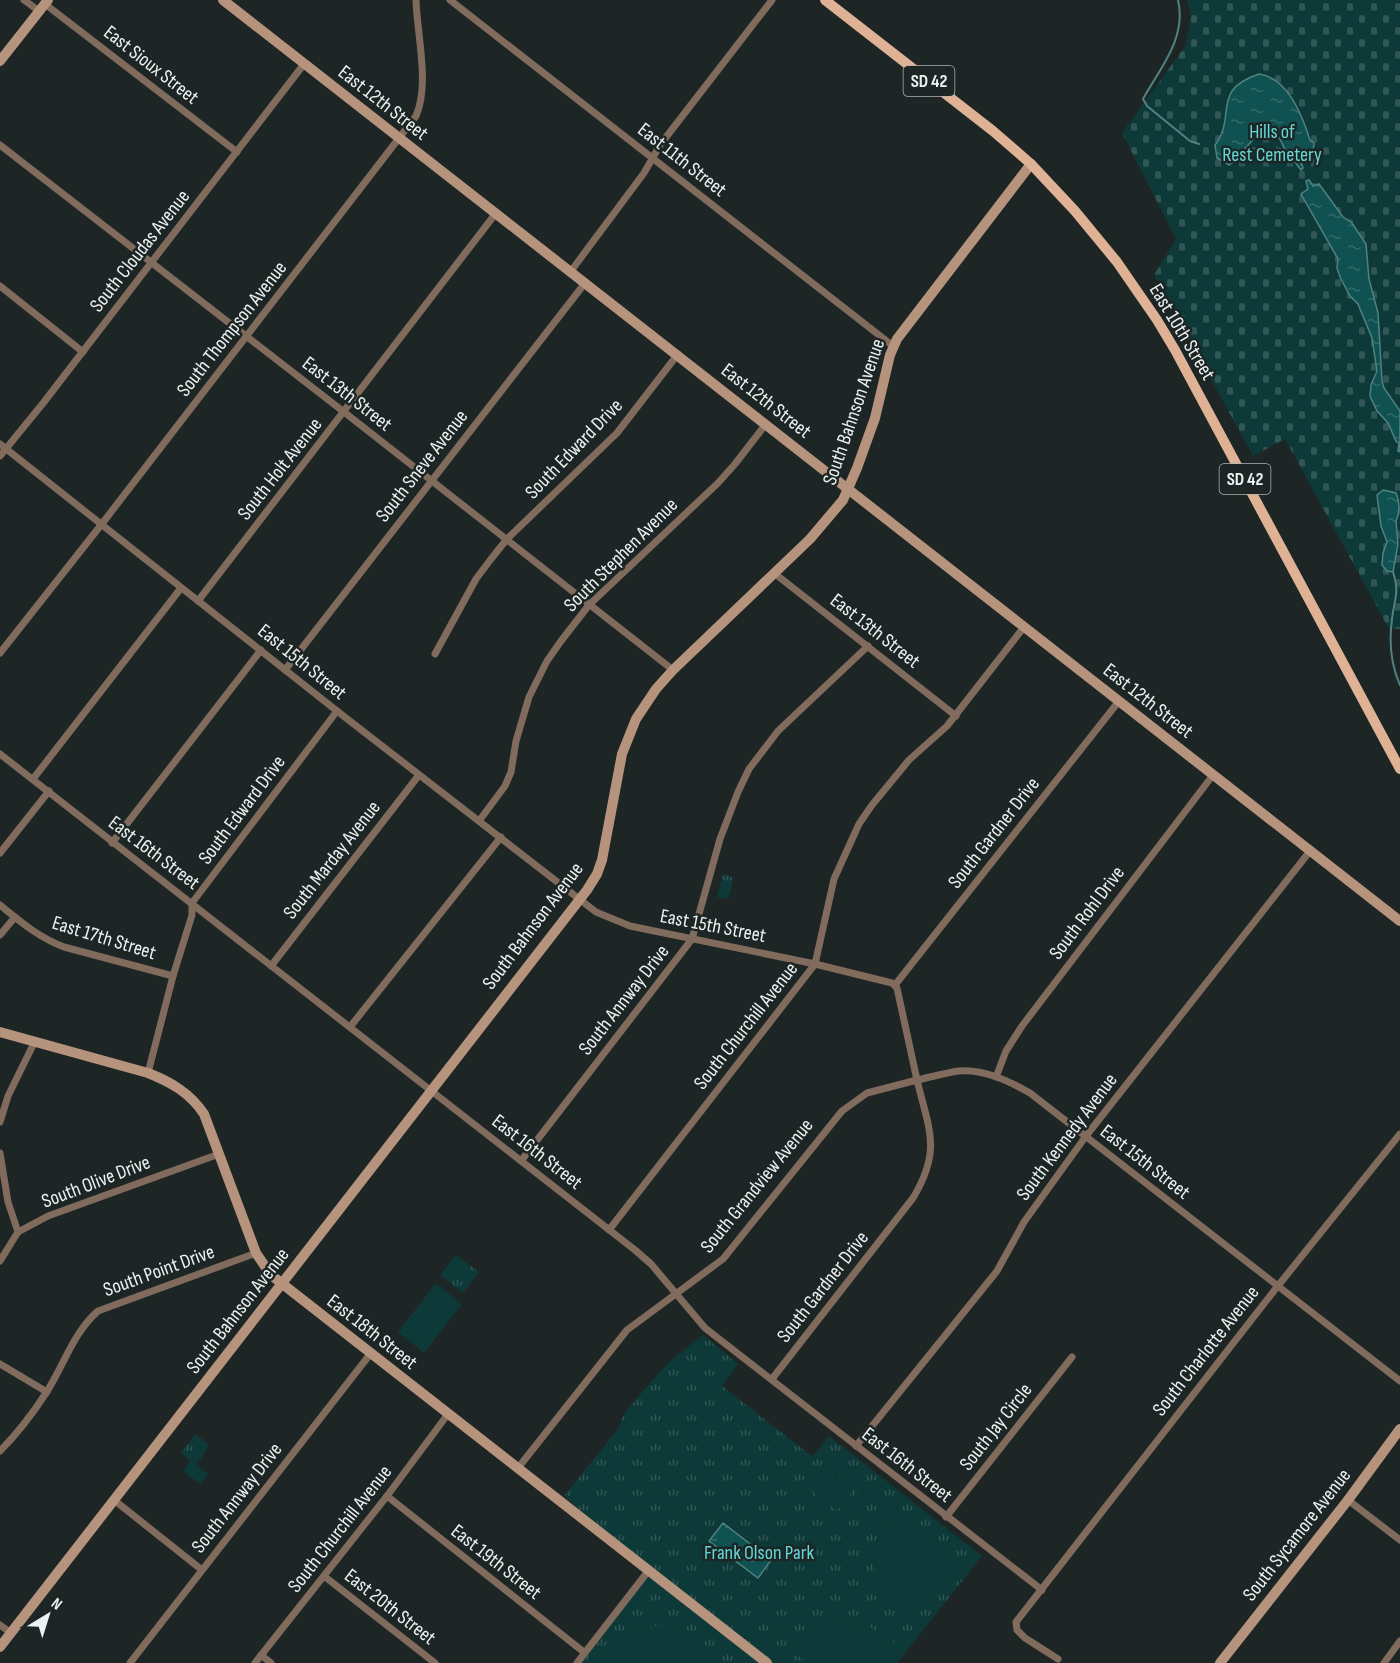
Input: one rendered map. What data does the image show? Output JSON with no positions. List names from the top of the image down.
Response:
{
  "streets": {
    "main road": ["SD 42", "East 10th Street"],
    "street": [
      "East Sioux Street",
      "East 12th Street",
      "East 11th Street",
      "South Cloudas Avenue",
      "South Thompson Avenue",
      "East 13th Street",
      "South Bahnson Avenue",
      "South Edward Drive",
      "South Sneve Avenue",
      "South Holt Avenue",
      "South Stephen Avenue",
      "East 15th Street",
      "South Gardner Drive",
      "East 16th Street",
      "South Marday Avenue",
      "South Rohl Drive",
      "East 17th Street",
      "South Annway Drive",
      "South Churchill Avenue",
      "South Kennedy Avenue",
      "South Olive Drive",
      "South Grandview Avenue",
      "South Point Drive",
      "East 18th Street",
      "South Charlotte Avenue",
      "South Jay Circle",
      "South Sycamore Avenue",
      "East 19th Street",
      "East 20th Street"
    ]
  },
  "crossings": [
    ["East Sioux Street", "South Cloudas Avenue"],
    ["East 12th Street", "South Cloudas Avenue"],
    ["East 12th Street", "South Thompson Avenue"],
    ["East 12th Street", "South Bahnson Avenue"],
    ["East 12th Street", "South Edward Drive"],
    ["East 12th Street", "South Sneve Avenue"],
    ["East 12th Street", "South Holt Avenue"],
    ["East 12th Street", "South Stephen Avenue"],
    ["East 12th Street", "South Gardner Drive"],
    ["East 12th Street", "South Rohl Drive"],
    ["East 12th Street", "South Churchill Avenue"],
    ["East 12th Street", "South Kennedy Avenue"],
    ["East 11th Street", "South Bahnson Avenue"],
    ["South Cloudas Avenue", "East 13th Street"],
    ["South Cloudas Avenue", "East 15th Street"],
    ["South Thompson Avenue", "East 13th Street"],
    ["South Thompson Avenue", "East 15th Street"],
    ["East 10th Street", "South Bahnson Avenue"],
    ["East 13th Street", "South Bahnson Avenue"],
    ["East 13th Street", "South Edward Drive"],
    ["East 13th Street", "South Sneve Avenue"],
    ["East 13th Street", "South Holt Avenue"],
    ["East 13th Street", "South Stephen Avenue"],
    ["East 13th Street", "South Annway Drive"],
    ["East 13th Street", "South Churchill Avenue"],
    ["South Bahnson Avenue", "East 15th Street"],
    ["South Bahnson Avenue", "East 16th Street"],
    ["South Bahnson Avenue", "East 18th Street"],
    ["South Edward Drive", "East 15th Street"],
    ["South Edward Drive", "East 16th Street"],
    ["South Edward Drive", "East 17th Street"],
    ["South Edward Drive", "East 18th Street"],
    ["South Sneve Avenue", "East 15th Street"],
    ["South Holt Avenue", "East 15th Street"],
    ["South Stephen Avenue", "East 15th Street"],
    ["East 15th Street", "South Gardner Drive"],
    ["East 15th Street", "South Marday Avenue"],
    ["East 15th Street", "South Rohl Drive"],
    ["East 15th Street", "South Annway Drive"],
    ["East 15th Street", "South Churchill Avenue"],
    ["East 15th Street", "South Kennedy Avenue"],
    ["East 15th Street", "South Grandview Avenue"],
    ["East 15th Street", "South Charlotte Avenue"],
    ["South Gardner Drive", "East 16th Street"],
    ["South Gardner Drive", "South Grandview Avenue"],
    ["East 16th Street", "South Marday Avenue"],
    ["East 16th Street", "South Annway Drive"],
    ["East 16th Street", "South Churchill Avenue"],
    ["East 16th Street", "South Kennedy Avenue"],
    ["East 16th Street", "South Grandview Avenue"],
    ["East 16th Street", "South Charlotte Avenue"],
    ["East 16th Street", "South Jay Circle"],
    ["South Annway Drive", "East 18th Street"],
    ["South Churchill Avenue", "East 18th Street"],
    ["South Churchill Avenue", "East 19th Street"],
    ["South Churchill Avenue", "East 20th Street"],
    ["South Olive Drive", "East 18th Street"],
    ["South Grandview Avenue", "East 18th Street"],
    ["South Point Drive", "East 18th Street"]
  ],
  "parks": ["Hills of Rest Cemetery", "Frank Olson Park"],
  "north": "top right"
}
